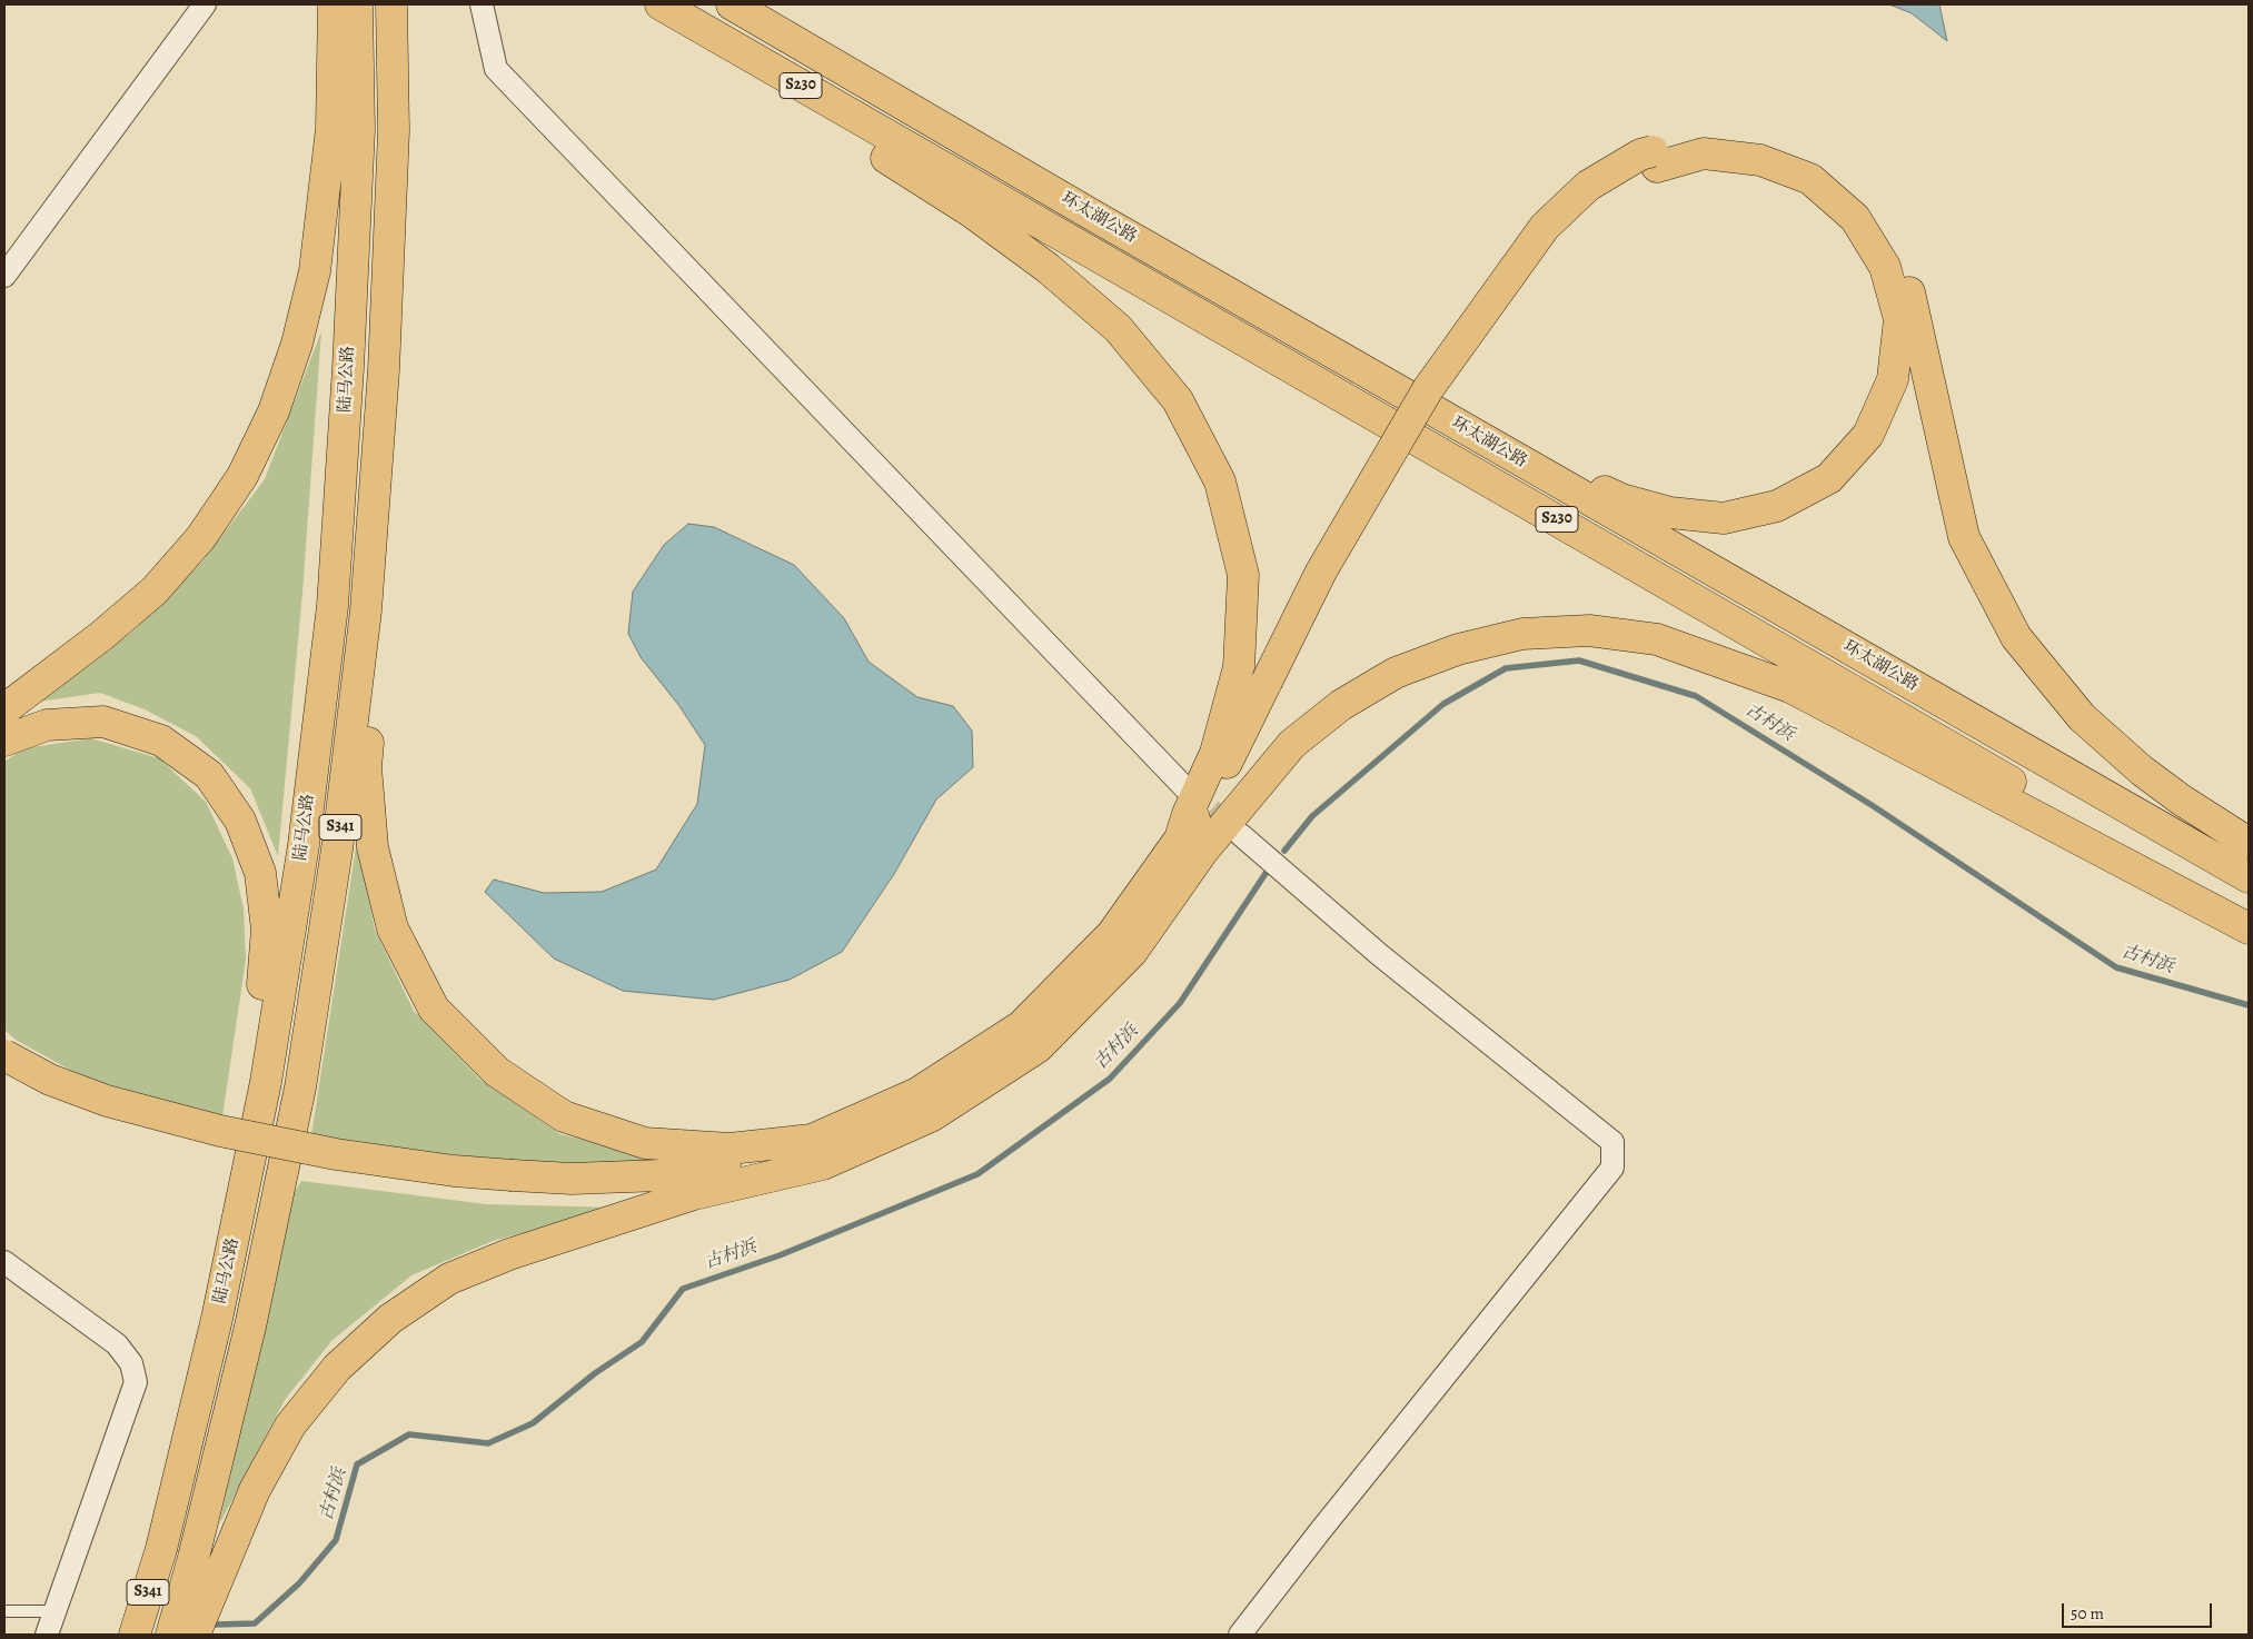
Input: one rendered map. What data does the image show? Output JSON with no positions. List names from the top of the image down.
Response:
{
  "streets": {
    "highway": [
      "S230",
      "环太湖公路",
      "陆马公路",
      "S341"
    ]
  },
  "water": ["古村浜"],
  "scale_bar": "50 m"
}
